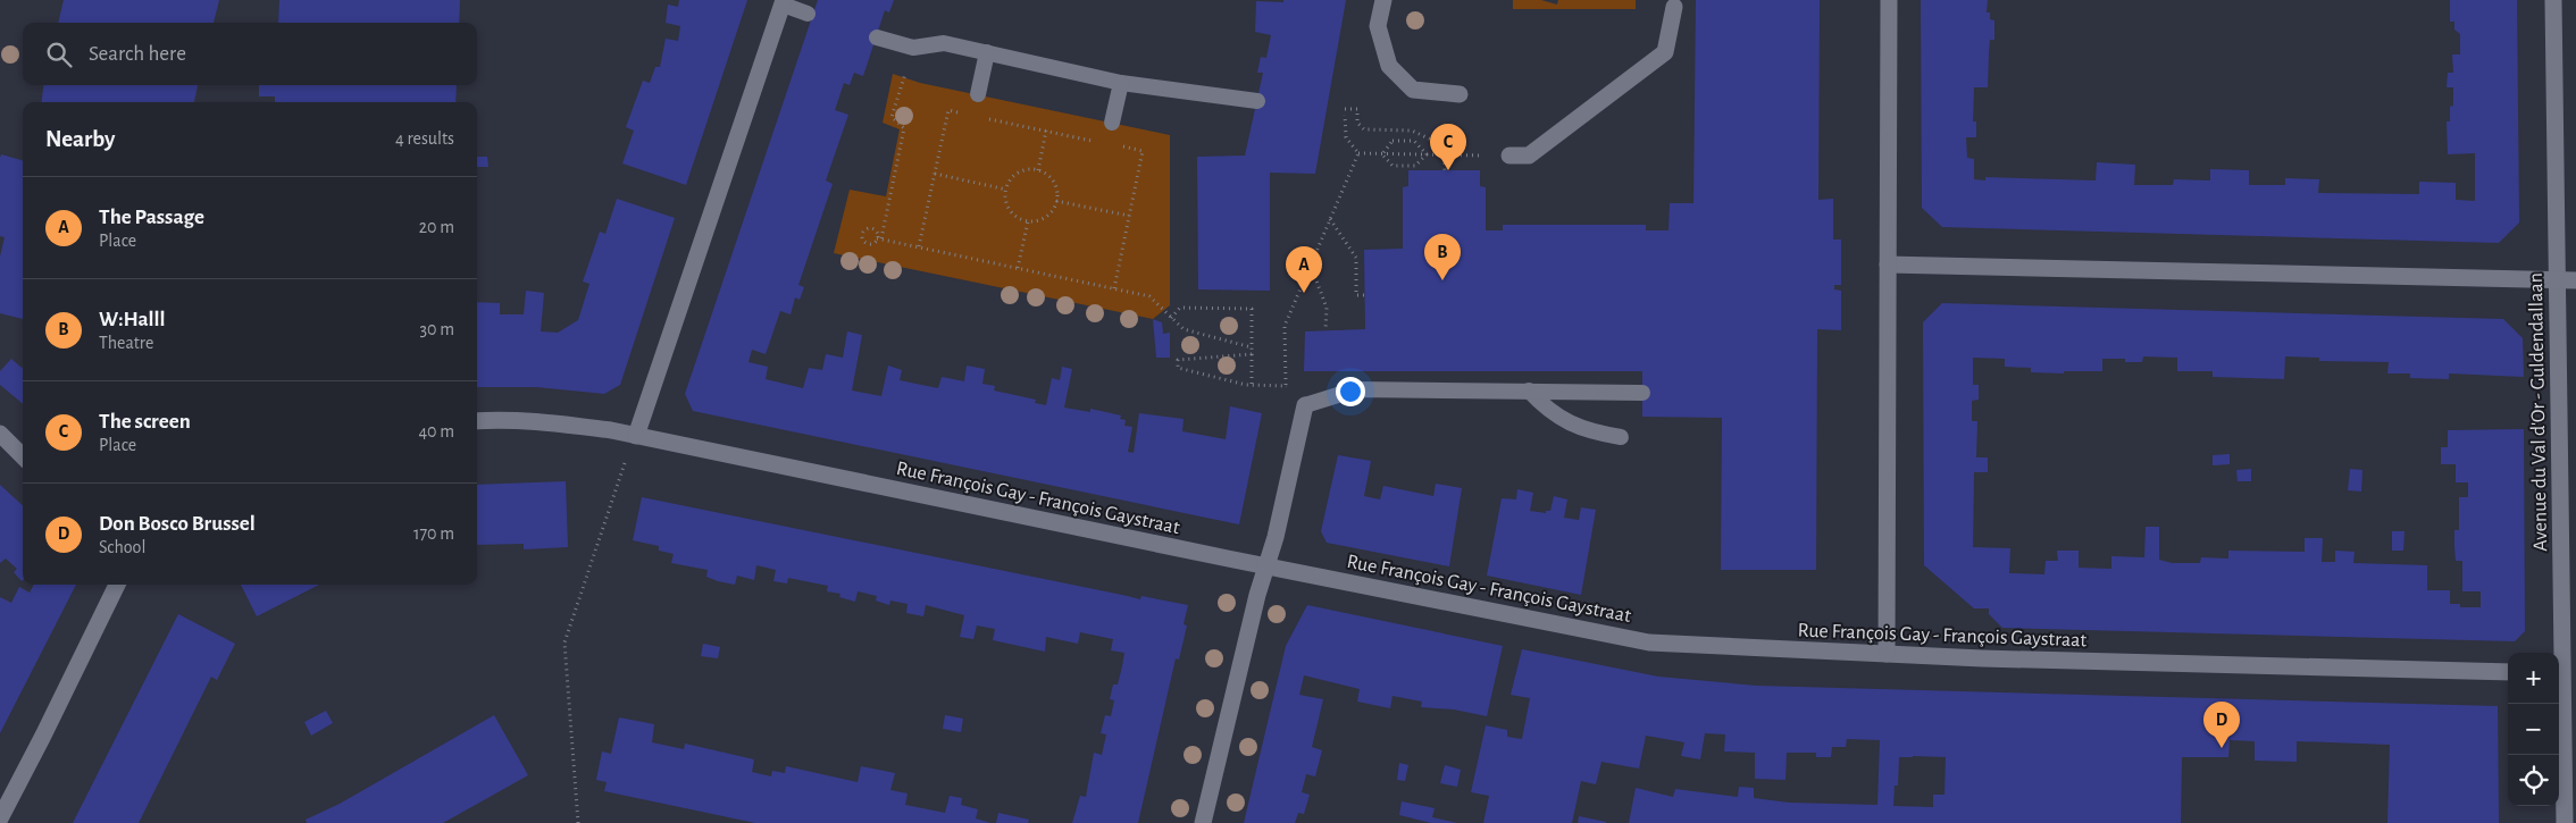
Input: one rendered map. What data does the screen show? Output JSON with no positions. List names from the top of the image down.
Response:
{
  "streets": {
    "street": ["Avenue du Val d'Or - Guldendallaan", "Rue François Gay - François Gaystraat"]
  },
  "page": {
    "search": "Search here",
    "heading": ["Nearby", "4 results"],
    "pins": [
      "C",
      "B",
      "A",
      "D"
    ],
    "list": [
      {
        "mark": "A",
        "name": "The Passage",
        "note": "Place",
        "value": "20 m"
      },
      {
        "mark": "B",
        "name": "W:Halll",
        "note": "Theatre",
        "value": "30 m"
      },
      {
        "mark": "C",
        "name": "The screen",
        "note": "Place",
        "value": "40 m"
      },
      {
        "mark": "D",
        "name": "Don Bosco Brussel",
        "note": "School",
        "value": "170 m"
      }
    ],
    "map_buttons": ["+", "−"]
  }
}
